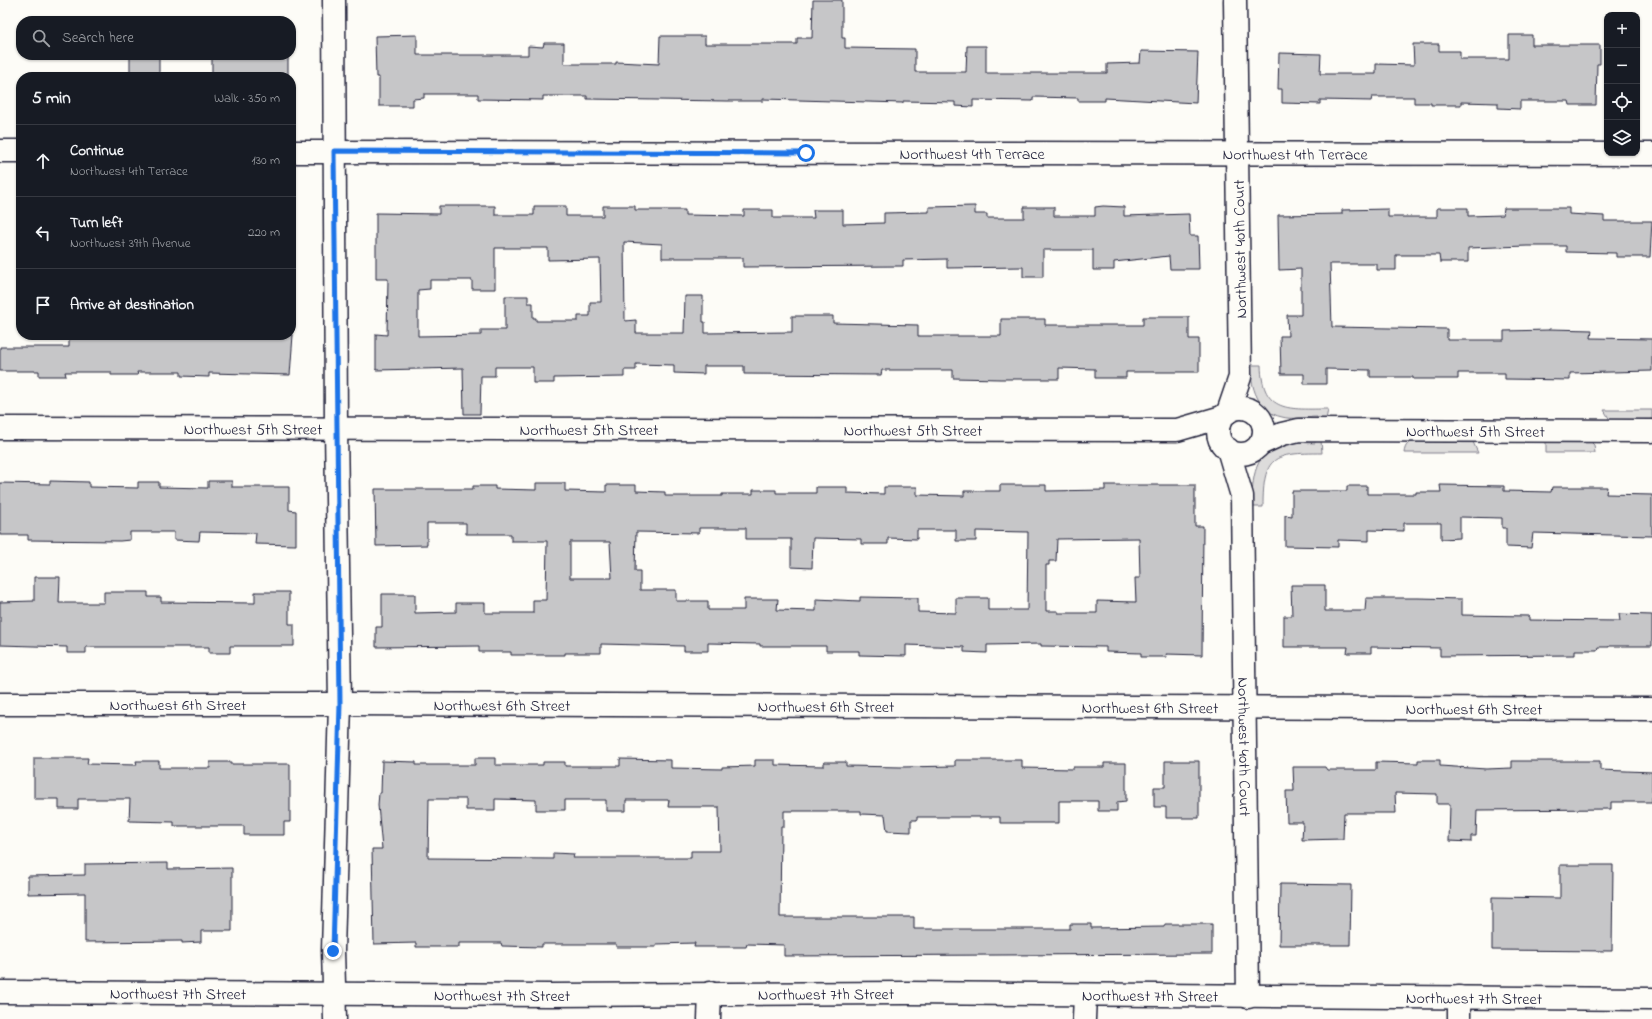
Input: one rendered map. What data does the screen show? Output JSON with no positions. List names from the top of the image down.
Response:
{
  "streets": {
    "street": [
      "Northwest 4th Terrace",
      "Northwest 40th Court",
      "Northwest 5th Street",
      "Northwest 6th Street",
      "Northwest 7th Street"
    ]
  },
  "crossings": [
    ["Northwest 4th Terrace", "Northwest 40th Court"],
    ["Northwest 40th Court", "Northwest 5th Street"],
    ["Northwest 40th Court", "Northwest 6th Street"],
    ["Northwest 40th Court", "Northwest 7th Street"]
  ],
  "page": {
    "map_buttons": ["+", "−"],
    "search": "Search here",
    "heading": ["5 min", "Walk · 350 m"],
    "list": [
      ["Continue", "Northwest 4th Terrace", "130 m"],
      ["Turn left", "Northwest 39th Avenue", "220 m"],
      "Arrive at destination"
    ]
  }
}
